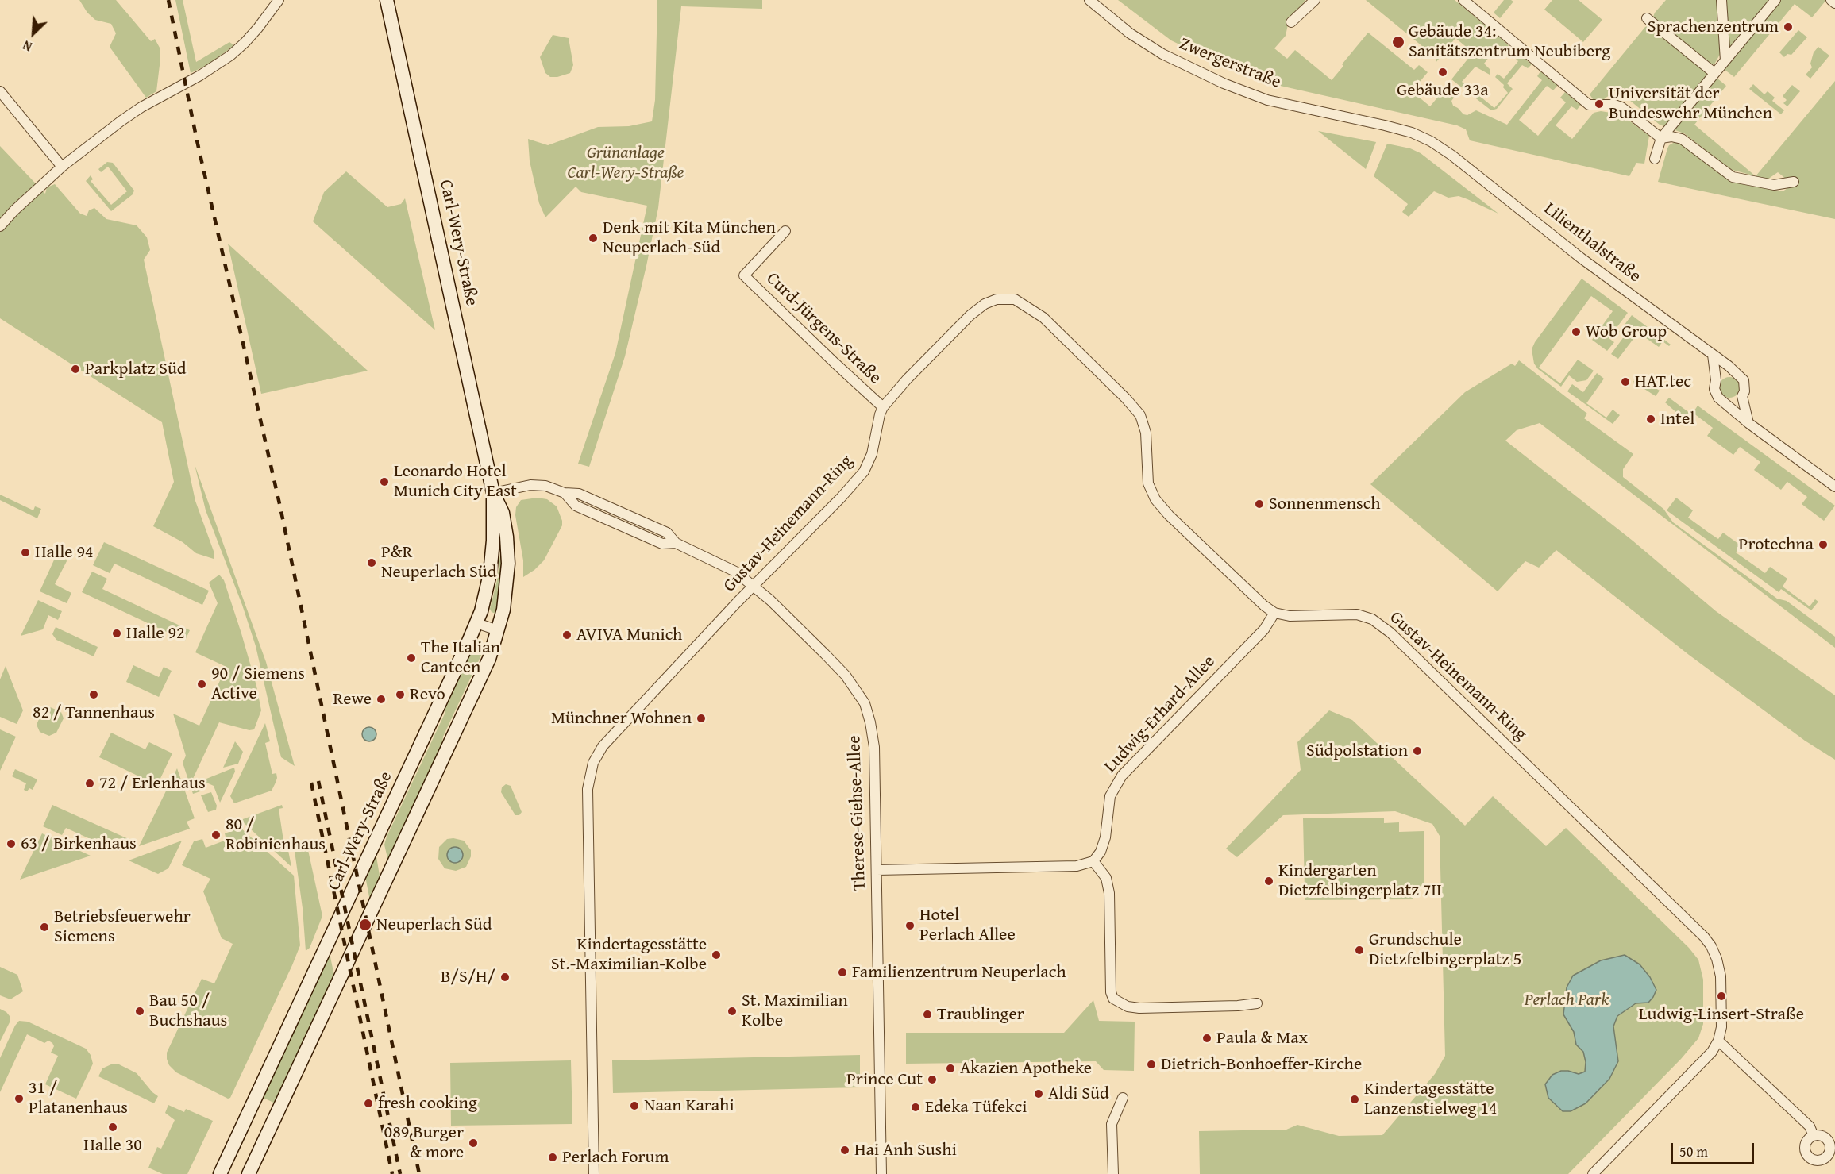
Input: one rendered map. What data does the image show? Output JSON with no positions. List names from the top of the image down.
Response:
{
  "streets": {
    "main road": ["Carl-Wery-Straße"],
    "street": [
      "Zwergerstraße",
      "Lilienthalstraße",
      "Curd-Jürgens-Straße",
      "Gustav-Heinemann-Ring",
      "Ludwig-Erhard-Allee",
      "Therese-Giehse-Allee"
    ]
  },
  "crossings": [
    ["Zwergerstraße", "Lilienthalstraße"],
    ["Carl-Wery-Straße", "Therese-Giehse-Allee"],
    ["Curd-Jürgens-Straße", "Gustav-Heinemann-Ring"],
    ["Gustav-Heinemann-Ring", "Ludwig-Erhard-Allee"],
    ["Gustav-Heinemann-Ring", "Therese-Giehse-Allee"]
  ],
  "parks": ["Grünanlage Carl-Wery-Straße", "Perlach Park"],
  "places": [
    "Sprachenzentrum",
    "Gebäude 34: Sanitätszentrum Neubiberg",
    "Gebäude 33a",
    "Universität der Bundeswehr München",
    "Denk mit Kita München Neuperlach-Süd",
    "Wob Group",
    "Parkplatz Süd",
    "HAT.tec",
    "Intel",
    "Leonardo Hotel Munich City East",
    "Sonnenmensch",
    "Protechna",
    "Halle 94",
    "P&R Neuperlach Süd",
    "Halle 92",
    "AVIVA Munich",
    "The Italian Canteen",
    "90 / Siemens Active",
    "82 / Tannenhaus",
    "Revo",
    "Rewe",
    "Münchner Wohnen",
    "Südpolstation",
    "72 / Erlenhaus",
    "80 / Robinienhaus",
    "63 / Birkenhaus",
    "Kindergarten Dietzfelbingerplatz 7II",
    "Neuperlach Süd",
    "Hotel Perlach Allee",
    "Betriebsfeuerwehr Siemens",
    "Grundschule Dietzfelbingerplatz 5",
    "Kindertagesstätte St.-Maximilian-Kolbe",
    "Familienzentrum Neuperlach",
    "B/S/H/",
    "Ludwig-Linsert-Straße",
    "Bau 50 / Buchshaus",
    "St. Maximilian Kolbe",
    "Traublinger",
    "Paula & Max",
    "Dietrich-Bonhoeffer-Kirche",
    "Akazien Apotheke",
    "Prince Cut",
    "Aldi Süd",
    "31 / Platanenhaus",
    "Kindertagesstätte Lanzenstielweg 14",
    "fresh cooking",
    "Naan Karahi",
    "Edeka Tüfekci",
    "Halle 30",
    "089 Burger & more",
    "Hai Anh Sushi",
    "Perlach Forum"
  ],
  "scale_bar": "50 m",
  "north": "bottom left"
}
